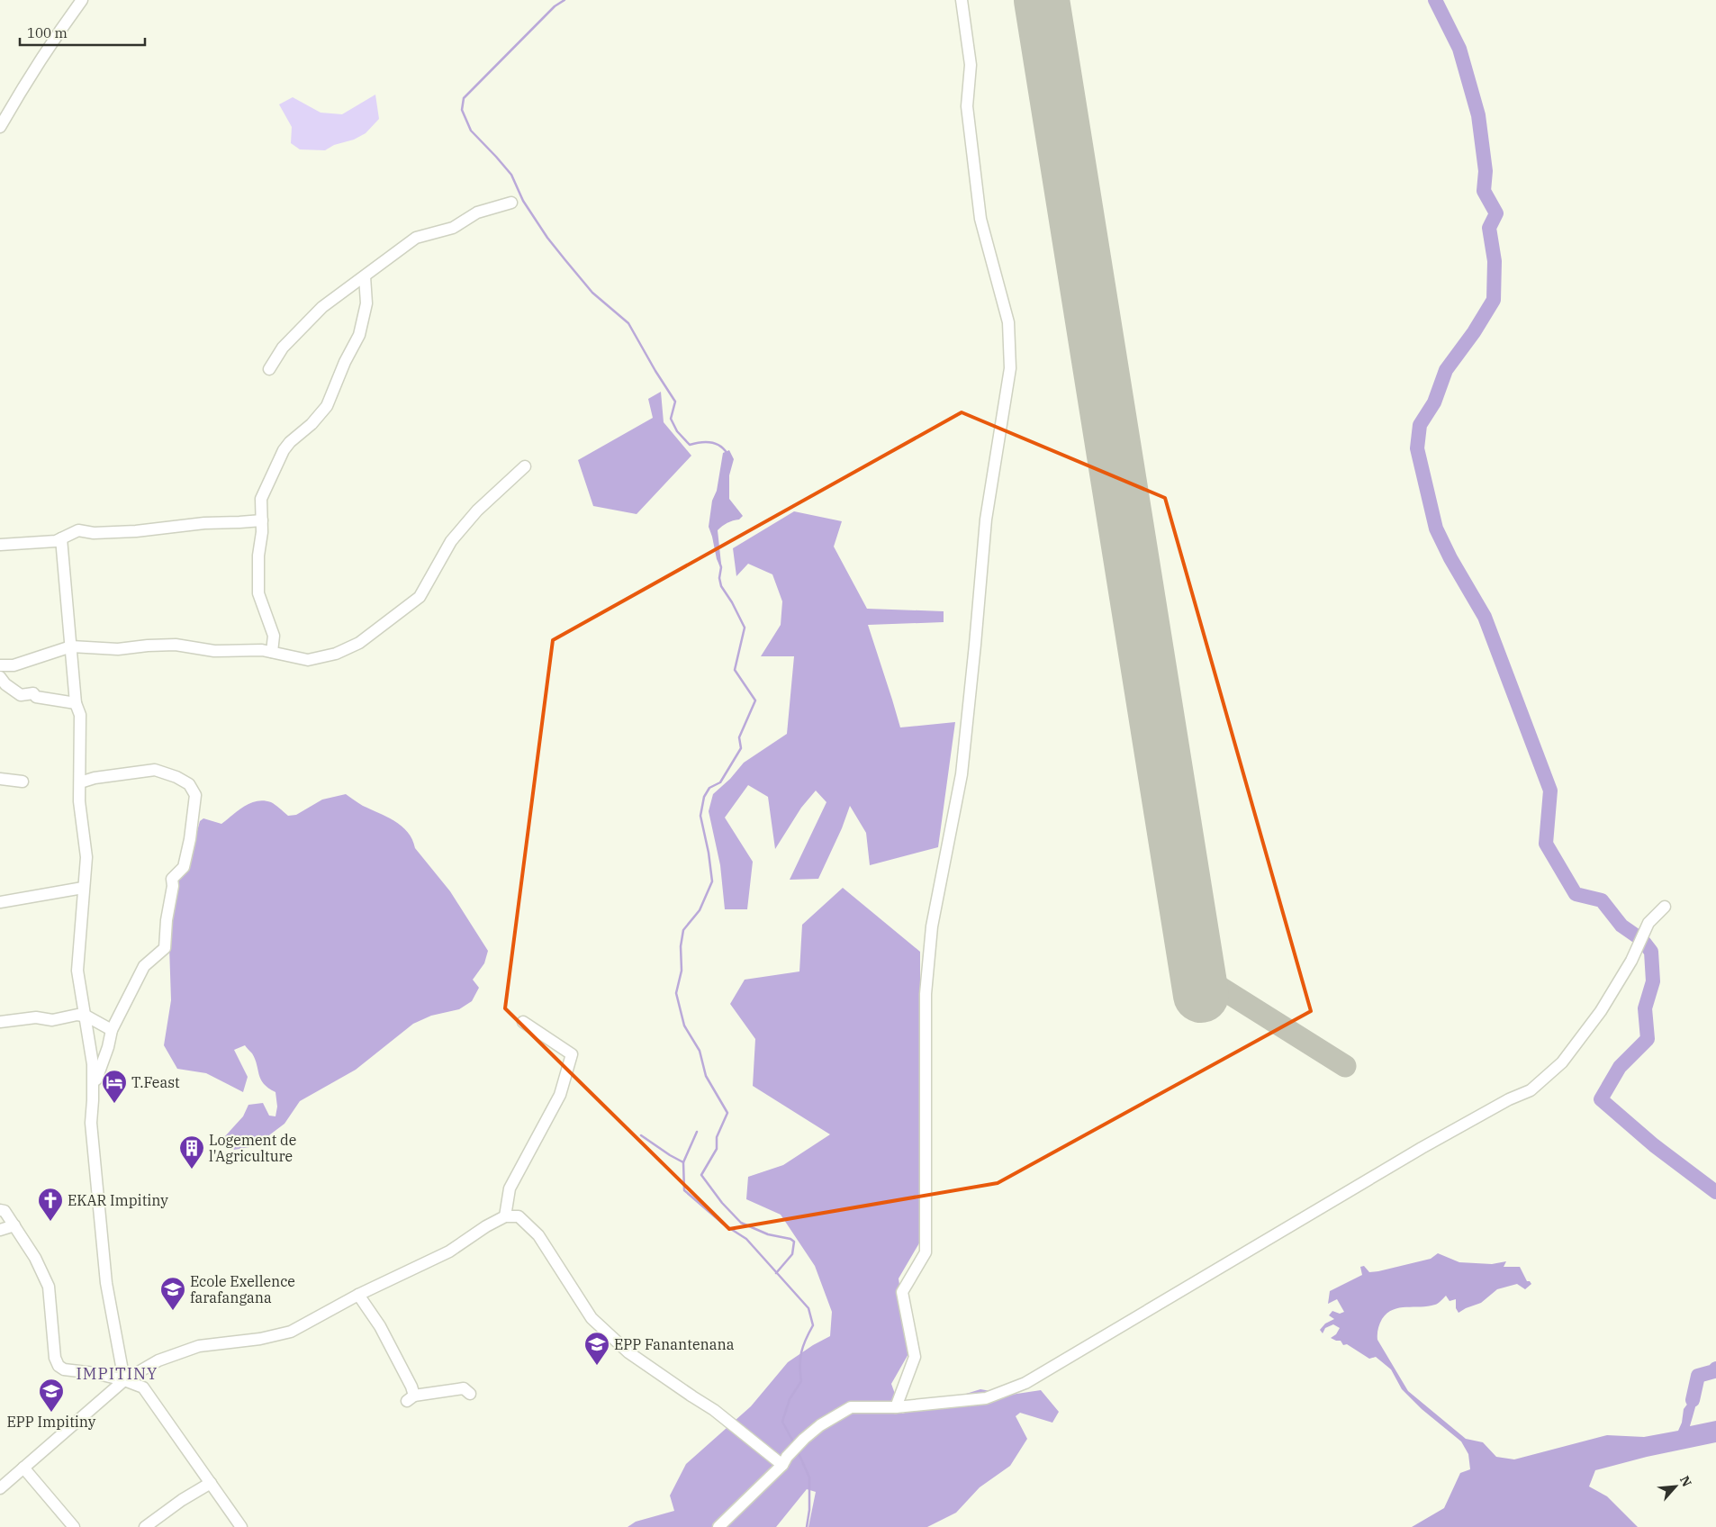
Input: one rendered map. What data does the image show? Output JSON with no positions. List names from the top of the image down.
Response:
{
  "districts": ["IMPITINY"],
  "places": {
    "hotel": ["T.Feast"],
    "building": ["Logement de l'Agriculture"],
    "church": ["EKAR Impitiny"],
    "school or university": ["Ecole Exellence farafangana", "EPP Fanantenana", "EPP Impitiny"]
  },
  "scale_bar": "100 m",
  "north": "top right"
}
